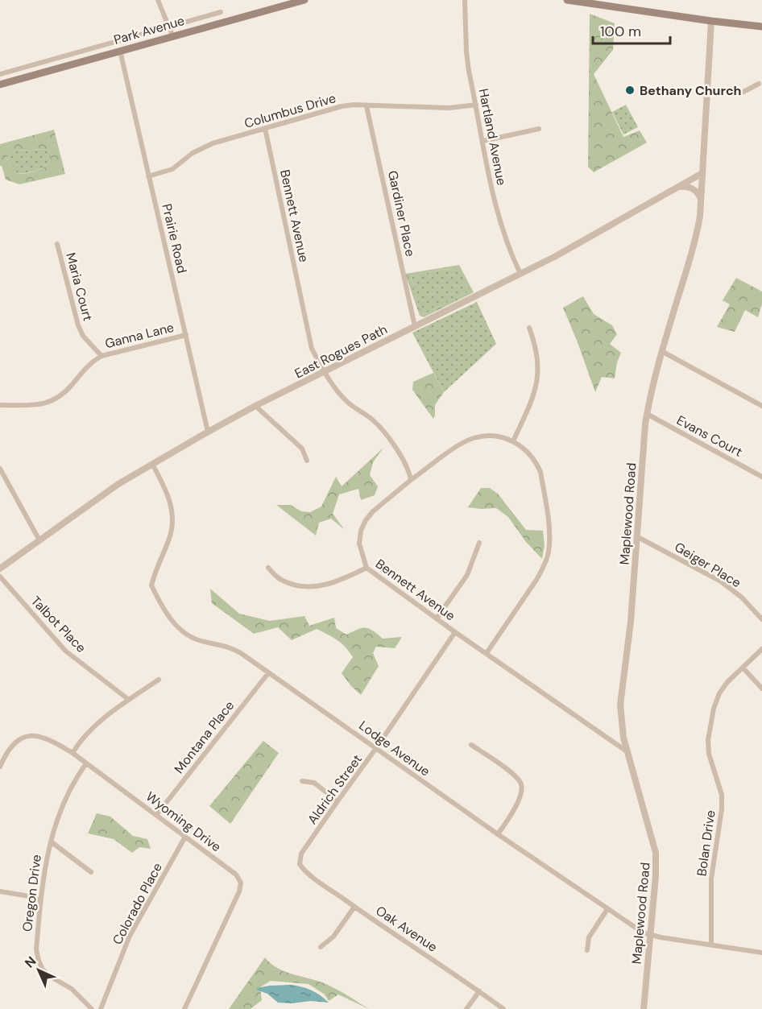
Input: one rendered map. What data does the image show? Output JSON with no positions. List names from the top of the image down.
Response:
{
  "streets": {
    "main road": ["Park Avenue"],
    "street": [
      "Columbus Drive",
      "Hartland Avenue",
      "Gardiner Place",
      "Bennett Avenue",
      "Prairie Road",
      "Maria Court",
      "Ganna Lane",
      "East Rogues Path",
      "Evans Court",
      "Maplewood Road",
      "Geiger Place",
      "Talbot Place",
      "Montana Place",
      "Lodge Avenue",
      "Aldrich Street",
      "Wyoming Drive",
      "Bolan Drive",
      "Oregon Drive",
      "Colorado Place",
      "Oak Avenue"
    ]
  },
  "crossings": [
    ["Park Avenue", "Prairie Road"],
    ["Columbus Drive", "Hartland Avenue"],
    ["Columbus Drive", "Gardiner Place"],
    ["Columbus Drive", "Bennett Avenue"],
    ["Columbus Drive", "Prairie Road"],
    ["Hartland Avenue", "East Rogues Path"],
    ["Gardiner Place", "East Rogues Path"],
    ["Bennett Avenue", "East Rogues Path"],
    ["Bennett Avenue", "Maplewood Road"],
    ["Bennett Avenue", "Aldrich Street"],
    ["Prairie Road", "Ganna Lane"],
    ["Prairie Road", "East Rogues Path"],
    ["Maria Court", "Ganna Lane"],
    ["East Rogues Path", "Maplewood Road"],
    ["East Rogues Path", "Lodge Avenue"],
    ["Evans Court", "Maplewood Road"],
    ["Maplewood Road", "Geiger Place"],
    ["Maplewood Road", "Lodge Avenue"],
    ["Montana Place", "Lodge Avenue"],
    ["Montana Place", "Wyoming Drive"],
    ["Lodge Avenue", "Aldrich Street"],
    ["Lodge Avenue", "Bolan Drive"],
    ["Aldrich Street", "Oak Avenue"],
    ["Wyoming Drive", "Oregon Drive"],
    ["Wyoming Drive", "Colorado Place"]
  ],
  "places": ["Bethany Church"],
  "scale_bar": "100 m",
  "north": "top left"
}
